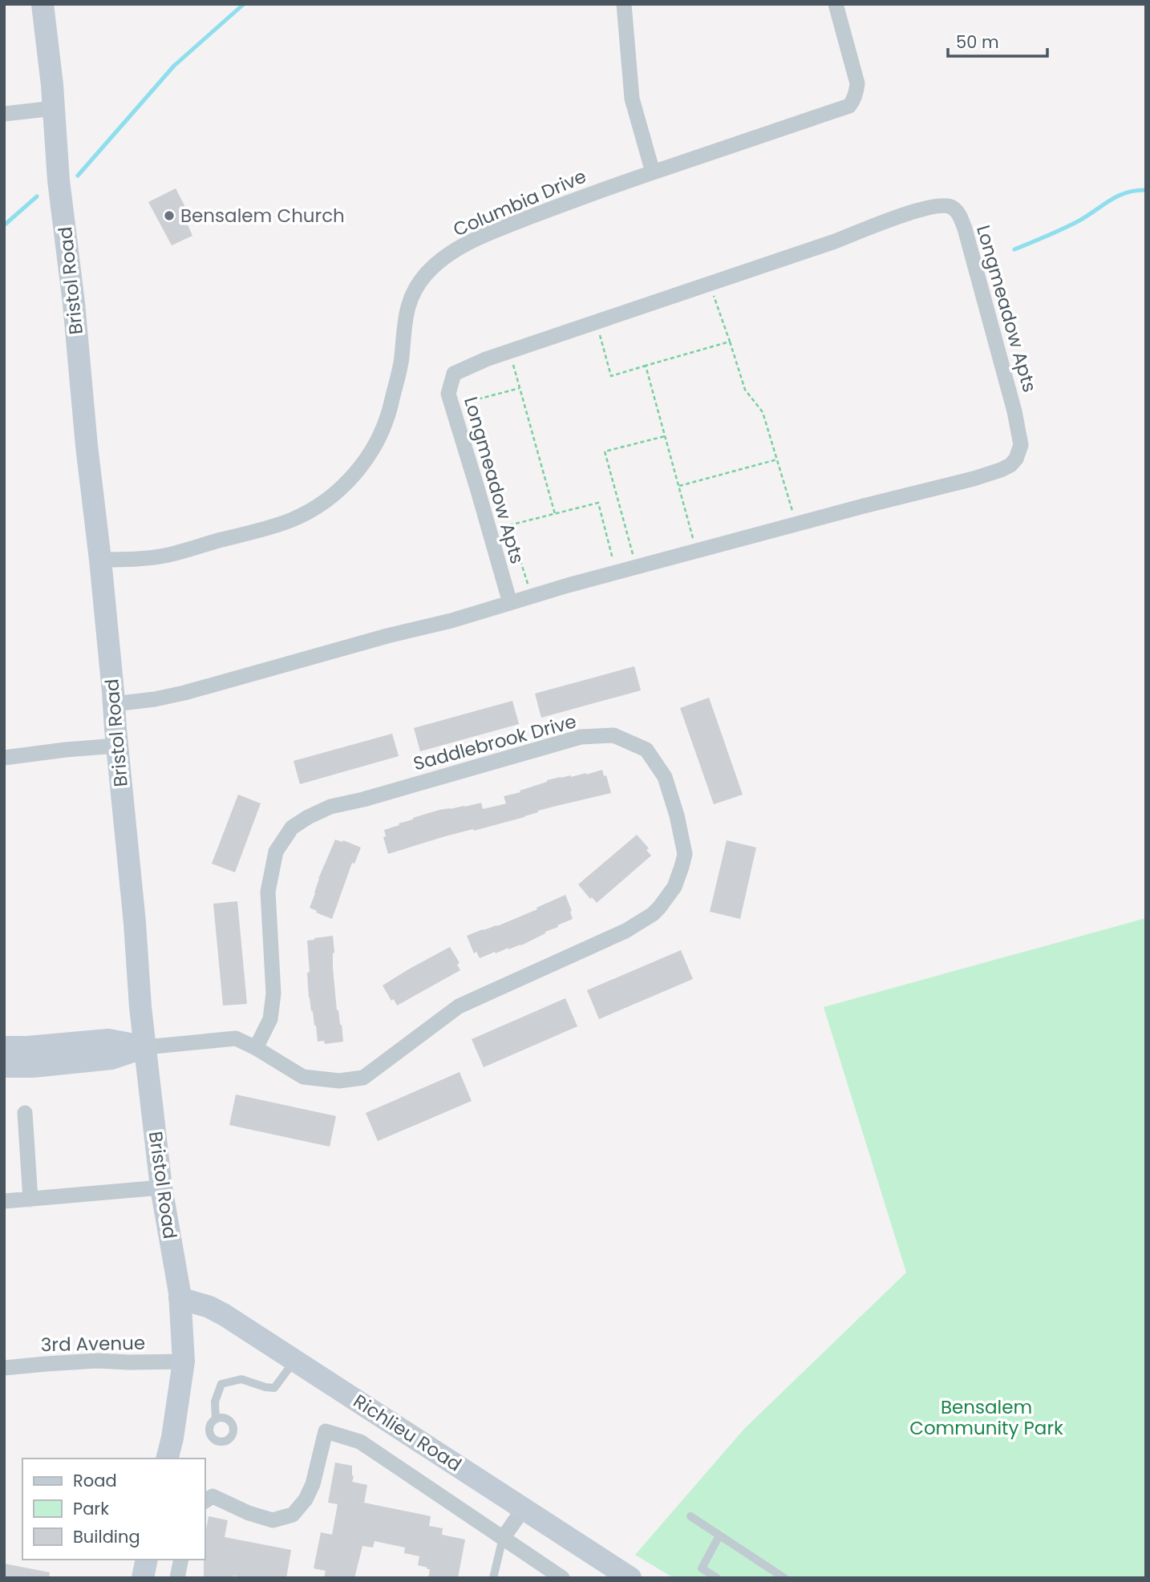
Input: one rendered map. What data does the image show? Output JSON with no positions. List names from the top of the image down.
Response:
{
  "streets": {
    "main road": ["Bristol Road", "Richlieu Road"],
    "street": [
      "Columbia Drive",
      "Longmeadow Apts",
      "Saddlebrook Drive",
      "3rd Avenue"
    ]
  },
  "crossings": [
    ["Columbia Drive", "Bristol Road"],
    ["Bristol Road", "Longmeadow Apts"],
    ["Bristol Road", "Saddlebrook Drive"],
    ["Bristol Road", "3rd Avenue"],
    ["Bristol Road", "Richlieu Road"]
  ],
  "parks": ["Bensalem Community Park"],
  "places": ["Bensalem Church"],
  "legend": ["Road", "Park", "Building"],
  "scale_bar": "50 m"
}
